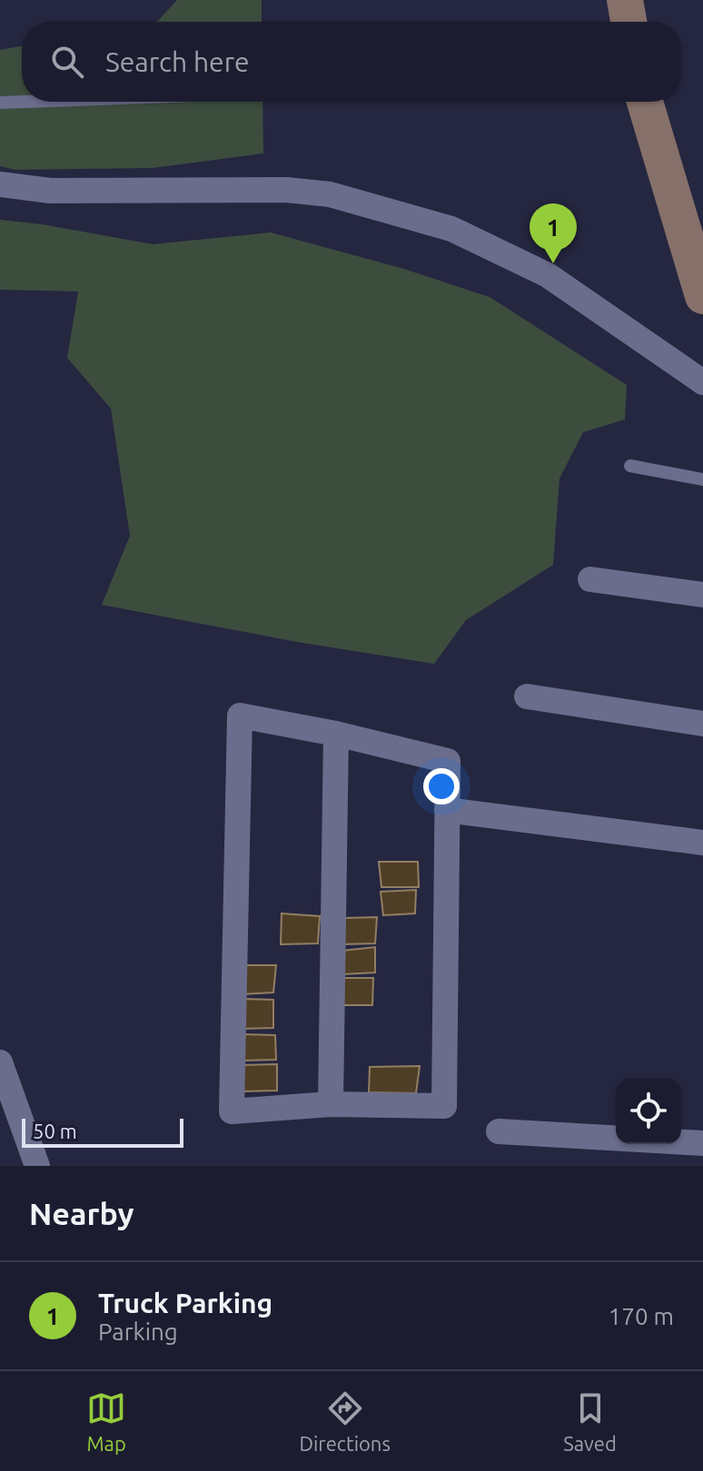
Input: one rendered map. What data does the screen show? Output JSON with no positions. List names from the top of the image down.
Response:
{
  "scale_bar": "50 m",
  "page": {
    "search": "Search here",
    "pins": "1",
    "scale": "50 m",
    "heading": "Nearby",
    "list": [
      {
        "mark": "1",
        "name": "Truck Parking",
        "note": "Parking",
        "value": "170 m"
      }
    ],
    "nav": ["Map", "Directions", "Saved"]
  }
}
